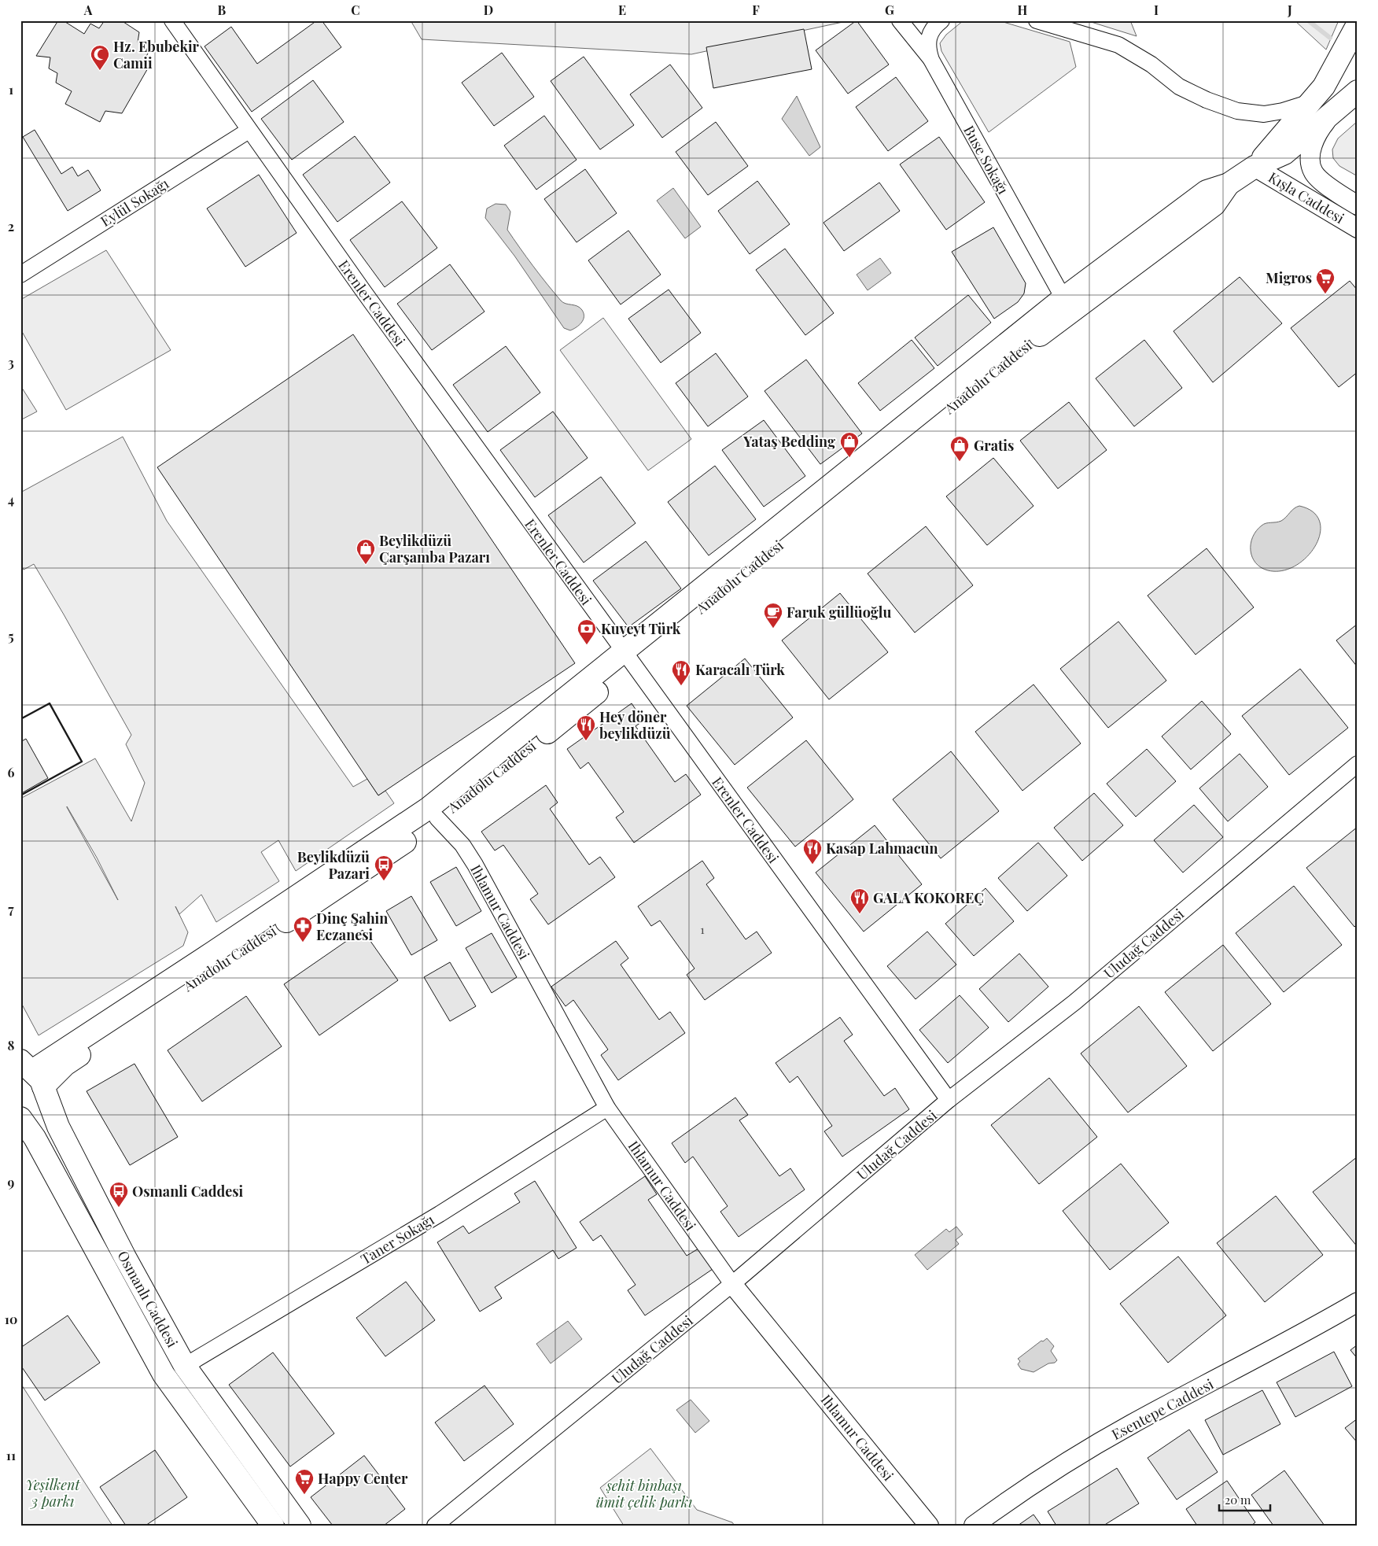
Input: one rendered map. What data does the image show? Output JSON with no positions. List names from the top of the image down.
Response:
{
  "streets": {
    "main road": ["Anadolu Caddesi", "Osmanlı Caddesi"],
    "street": [
      "Buse Sokağı",
      "Kışla Caddesi",
      "Eylül Sokağı",
      "Erenler Caddesi",
      "Ihlamur Caddesi",
      "Uludağ Caddesi",
      "Taner Sokağı",
      "Esentepe Caddesi"
    ]
  },
  "crossings": [
    ["Buse Sokağı", "Anadolu Caddesi"],
    ["Kışla Caddesi", "Anadolu Caddesi"],
    ["Eylül Sokağı", "Erenler Caddesi"],
    ["Erenler Caddesi", "Anadolu Caddesi"],
    ["Erenler Caddesi", "Uludağ Caddesi"],
    ["Anadolu Caddesi", "Ihlamur Caddesi"],
    ["Anadolu Caddesi", "Osmanlı Caddesi"],
    ["Ihlamur Caddesi", "Uludağ Caddesi"],
    ["Ihlamur Caddesi", "Taner Sokağı"],
    ["Taner Sokağı", "Osmanlı Caddesi"]
  ],
  "parks": ["Yeşilkent 3 parkı", "şehit binbaşı ümit çelik parkı"],
  "places": {
    "mosque": ["Hz. Ebubekir Camii"],
    "supermarket": ["Migros", "Happy Center"],
    "shop": ["Yataş Bedding", "Gratis", "Beylikdüzü Çarşamba Pazarı"],
    "cafe": ["Faruk güllüoğlu"],
    "bank": ["Kuveyt Türk"],
    "restaurant": [
      "Karacalı Türk",
      "Hey döner beylikdüzü",
      "Kasap Lahmacun",
      "GALA KOKOREÇ"
    ],
    "bus stop": ["Beylikdüzü Pazari", "Osmanli Caddesi"],
    "pharmacy": ["Dinç Şahin Eczanesi"]
  },
  "house_numbers": ["1"],
  "scale_bar": "20 m",
  "grid": {
    "columns": [
      "A",
      "B",
      "C",
      "D",
      "E",
      "F",
      "G",
      "H",
      "I",
      "J"
    ],
    "rows": [
      "1",
      "2",
      "3",
      "4",
      "5",
      "6",
      "7",
      "8",
      "9",
      "10",
      "11"
    ]
  }
}
